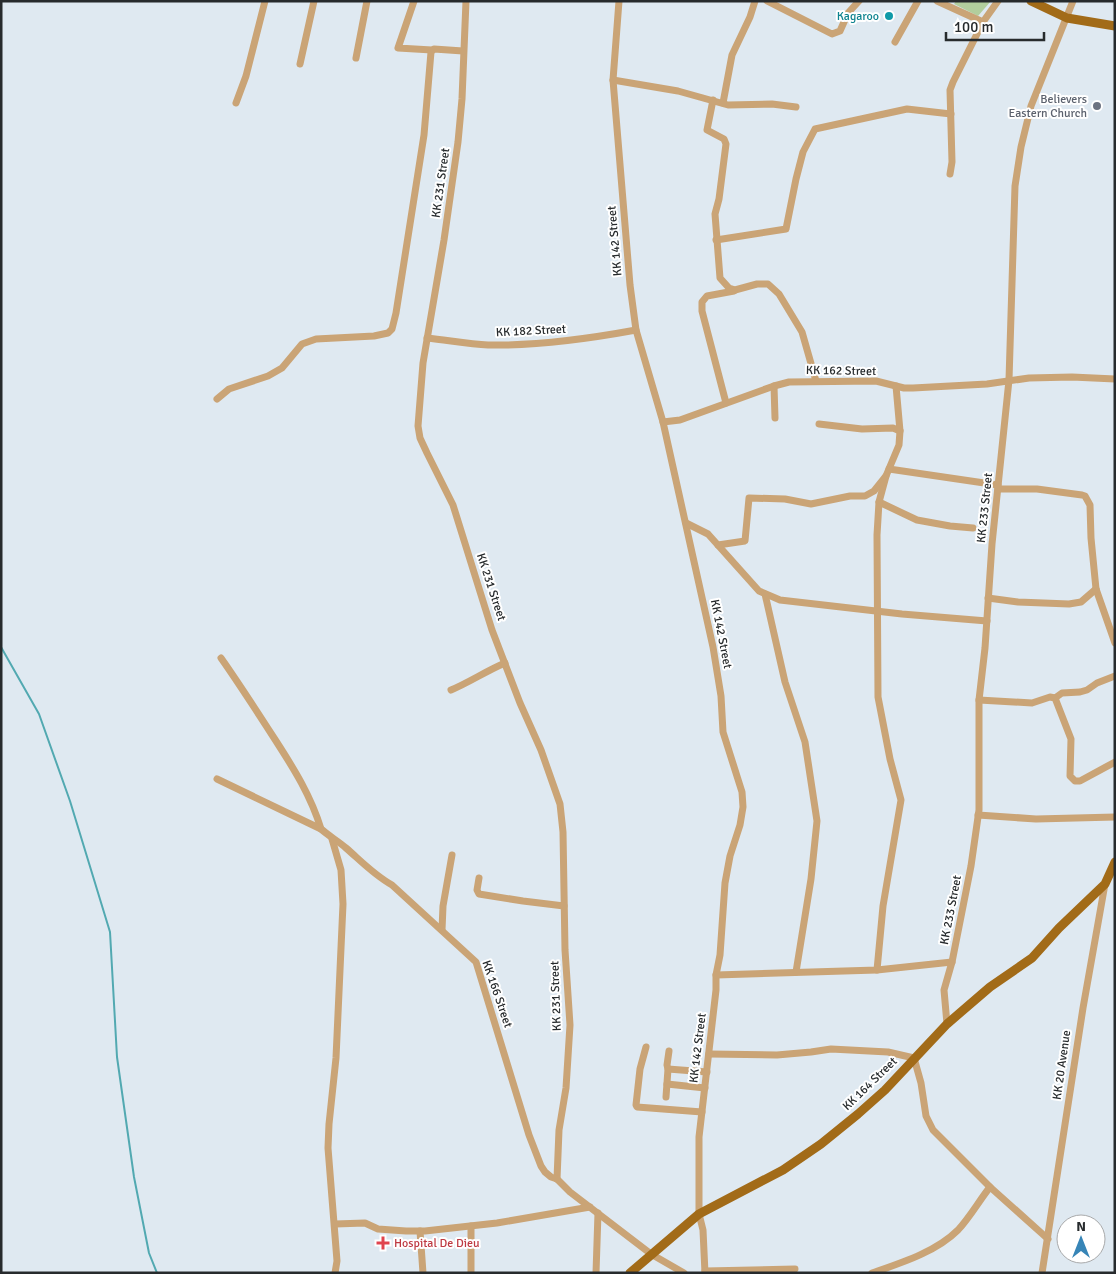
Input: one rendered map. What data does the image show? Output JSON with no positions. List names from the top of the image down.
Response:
{
  "streets": {
    "main road": ["KK 20 Avenue", "KK 164 Street"],
    "street": [
      "KK 231 Street",
      "KK 142 Street",
      "KK 182 Street",
      "KK 162 Street",
      "KK 233 Street",
      "KK 166 Street"
    ]
  },
  "crossings": [
    ["KK 231 Street", "KK 182 Street"],
    ["KK 231 Street", "KK 166 Street"],
    ["KK 142 Street", "KK 182 Street"],
    ["KK 142 Street", "KK 162 Street"],
    ["KK 142 Street", "KK 164 Street"],
    ["KK 162 Street", "KK 233 Street"],
    ["KK 233 Street", "KK 164 Street"],
    ["KK 166 Street", "KK 164 Street"],
    ["KK 20 Avenue", "KK 164 Street"]
  ],
  "places": {
    "other": ["Kagaroo", "Believers Eastern Church"],
    "health": ["Hospital De Dieu"]
  },
  "scale_bar": "100 m",
  "north": "top"
}
